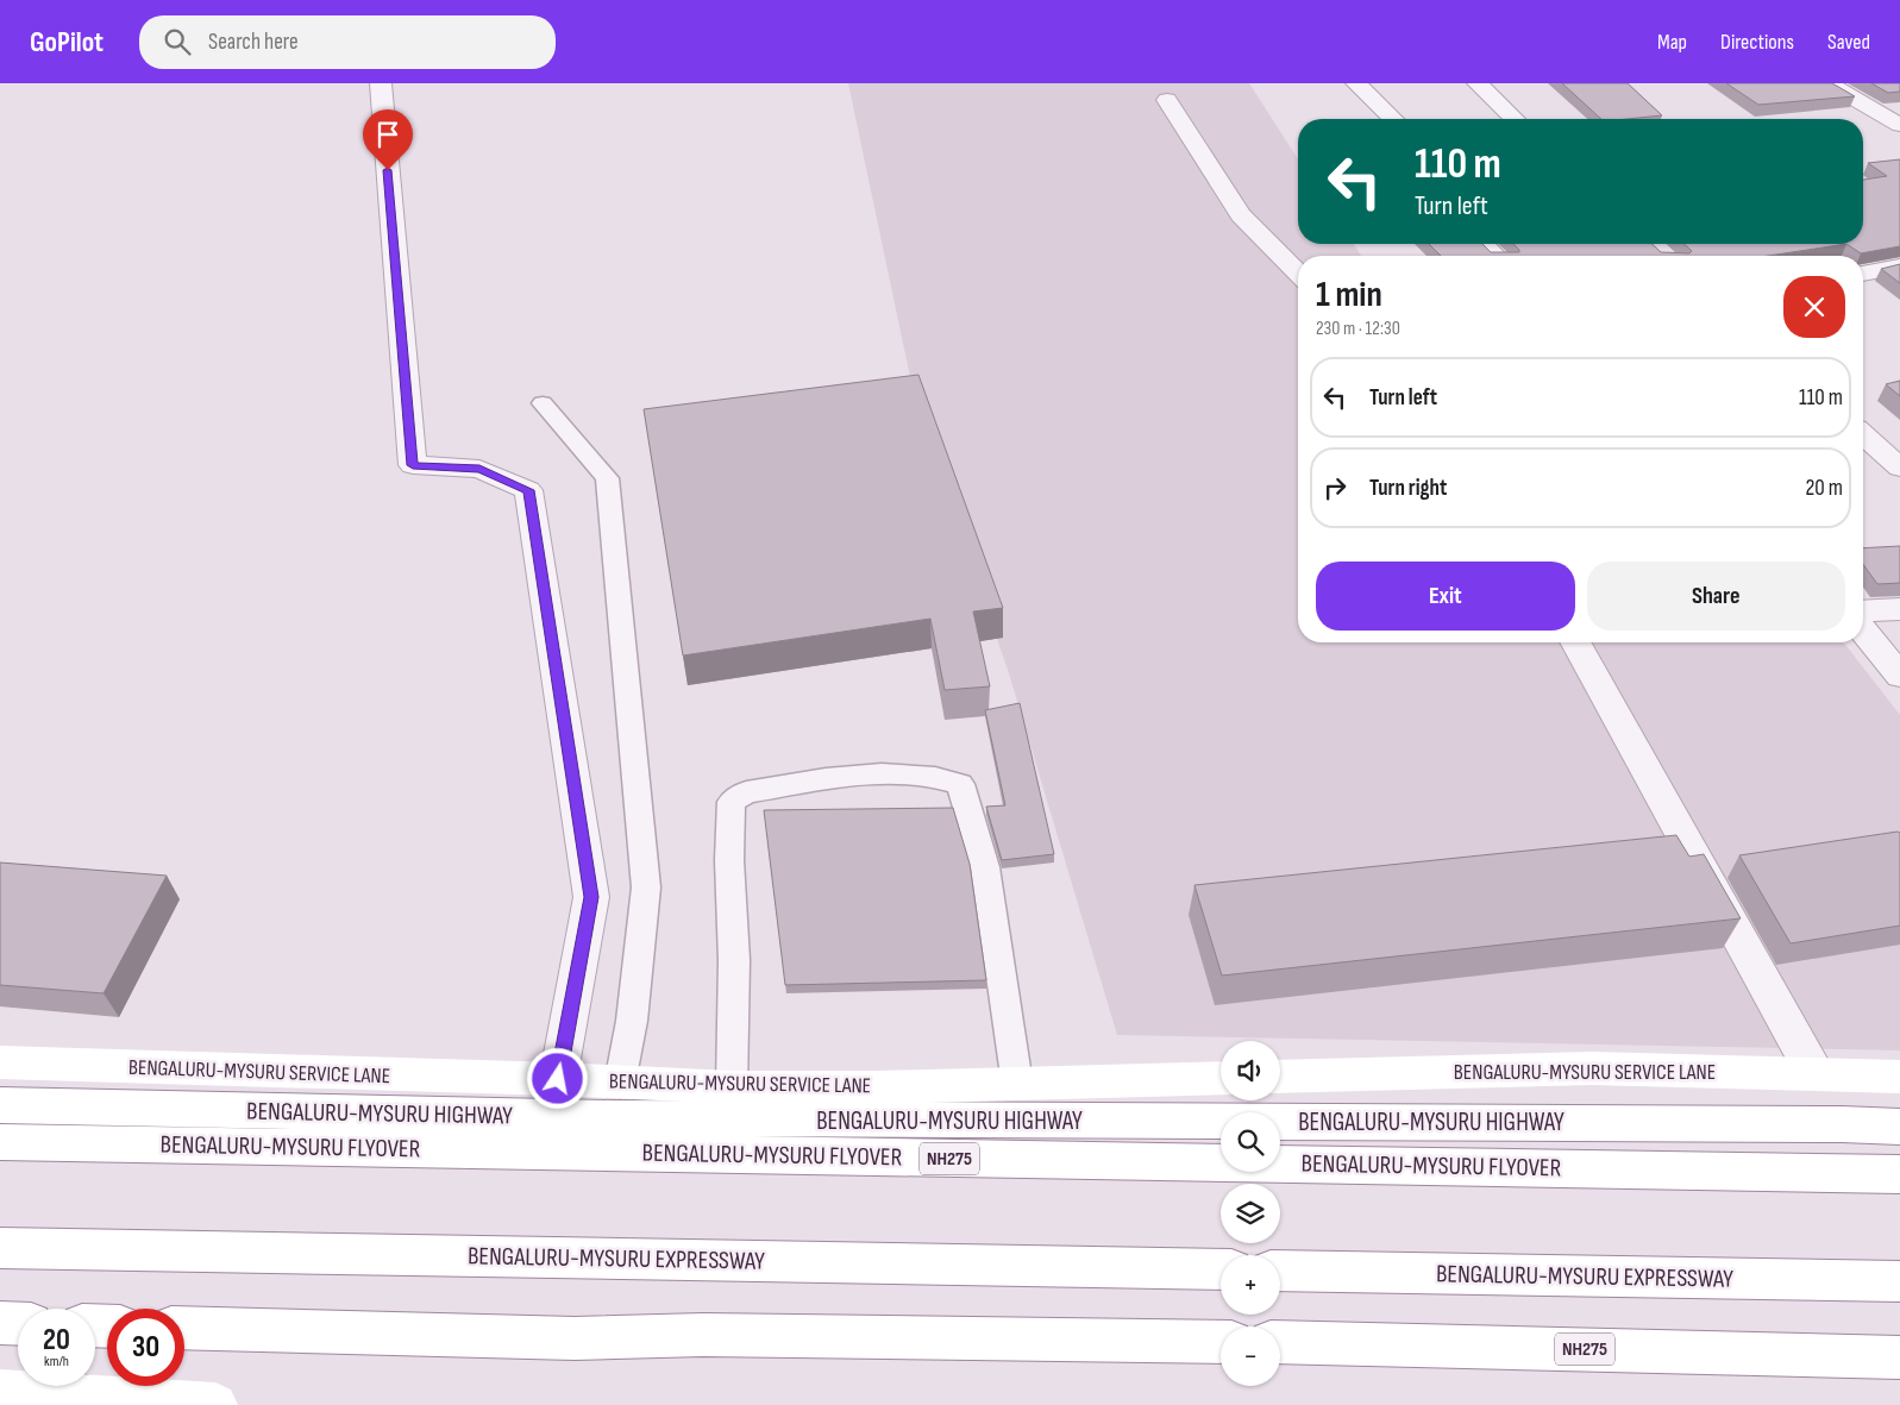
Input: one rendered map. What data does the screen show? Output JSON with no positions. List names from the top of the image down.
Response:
{
  "streets": {
    "main road": [
      "BENGALURU-MYSURU SERVICE LANE",
      "BENGALURU-MYSURU HIGHWAY",
      "BENGALURU-MYSURU FLYOVER",
      "NH275",
      "BENGALURU-MYSURU EXPRESSWAY"
    ]
  },
  "page": {
    "header": "GoPilot",
    "search": "Search here",
    "nav": ["Map", "Directions", "Saved"],
    "turn": ["110 m", "Turn left"],
    "heading": ["1 min", "230 m · 12:30"],
    "list": [
      {
        "name": "Turn left",
        "value": "110 m"
      },
      {
        "name": "Turn right",
        "value": "20 m"
      }
    ],
    "buttons": ["Exit", "Share"],
    "map_buttons": ["+", "−"],
    "speed": "20 km/h",
    "limit": "30"
  }
}
